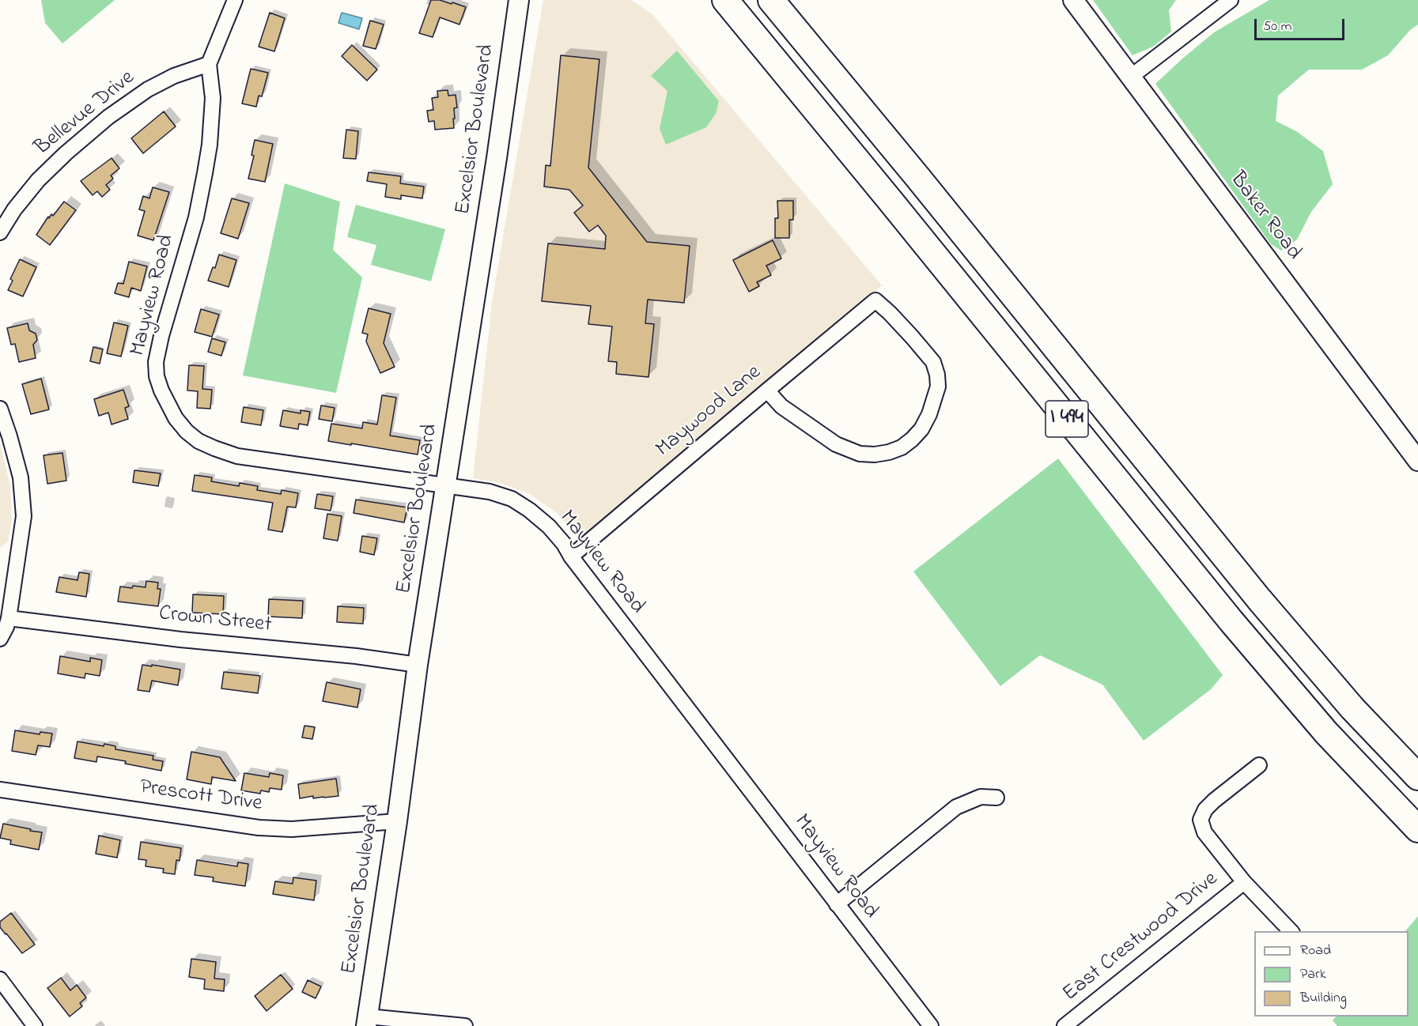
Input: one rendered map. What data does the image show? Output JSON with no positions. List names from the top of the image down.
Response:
{
  "streets": {
    "highway": ["I 494"],
    "main road": ["Excelsior Boulevard", "Baker Road"],
    "street": [
      "Bellevue Drive",
      "Mayview Road",
      "Maywood Lane",
      "Crown Street",
      "Prescott Drive",
      "East Crestwood Drive"
    ]
  },
  "crossings": [
    ["Bellevue Drive", "Mayview Road"],
    ["Excelsior Boulevard", "Mayview Road"],
    ["Excelsior Boulevard", "Crown Street"],
    ["Excelsior Boulevard", "Prescott Drive"],
    ["Mayview Road", "Maywood Lane"]
  ],
  "legend": ["Road", "Park", "Building"],
  "scale_bar": "50 m"
}
